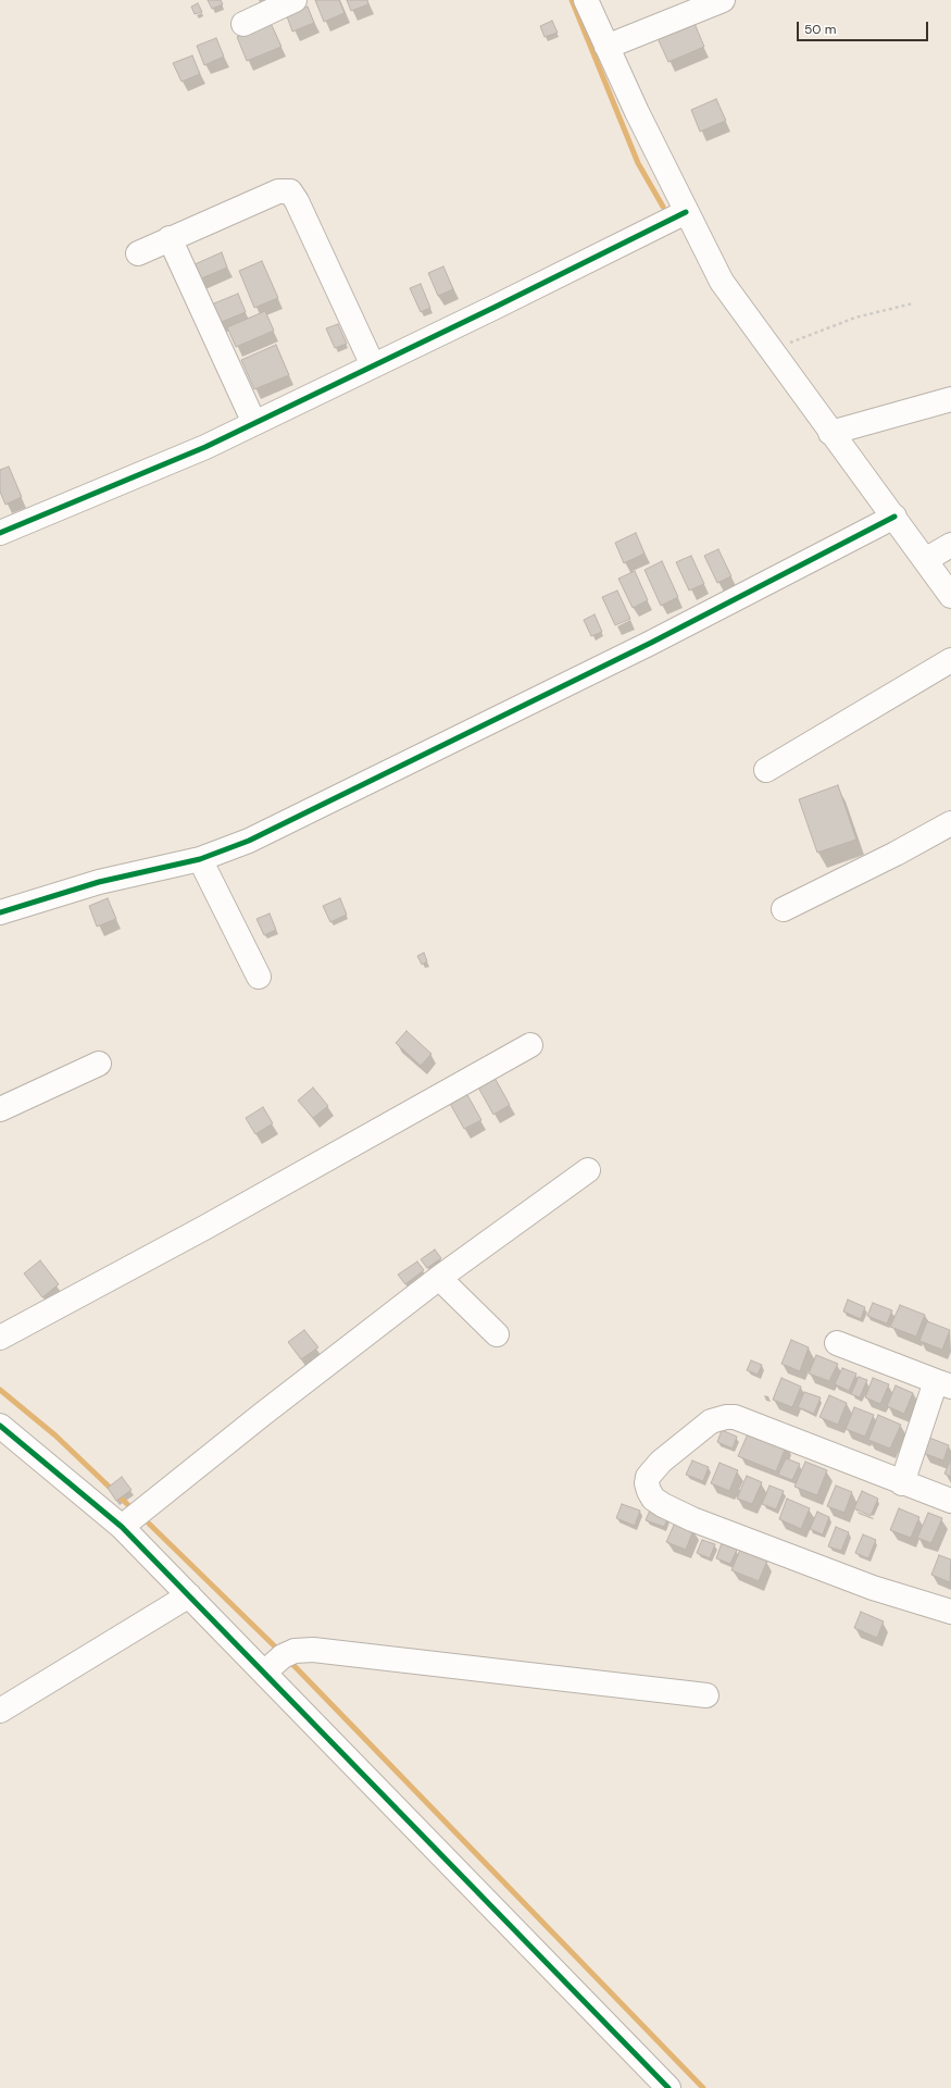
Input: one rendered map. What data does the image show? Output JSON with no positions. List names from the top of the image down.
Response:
{
  "scale_bar": "50 m"
}
